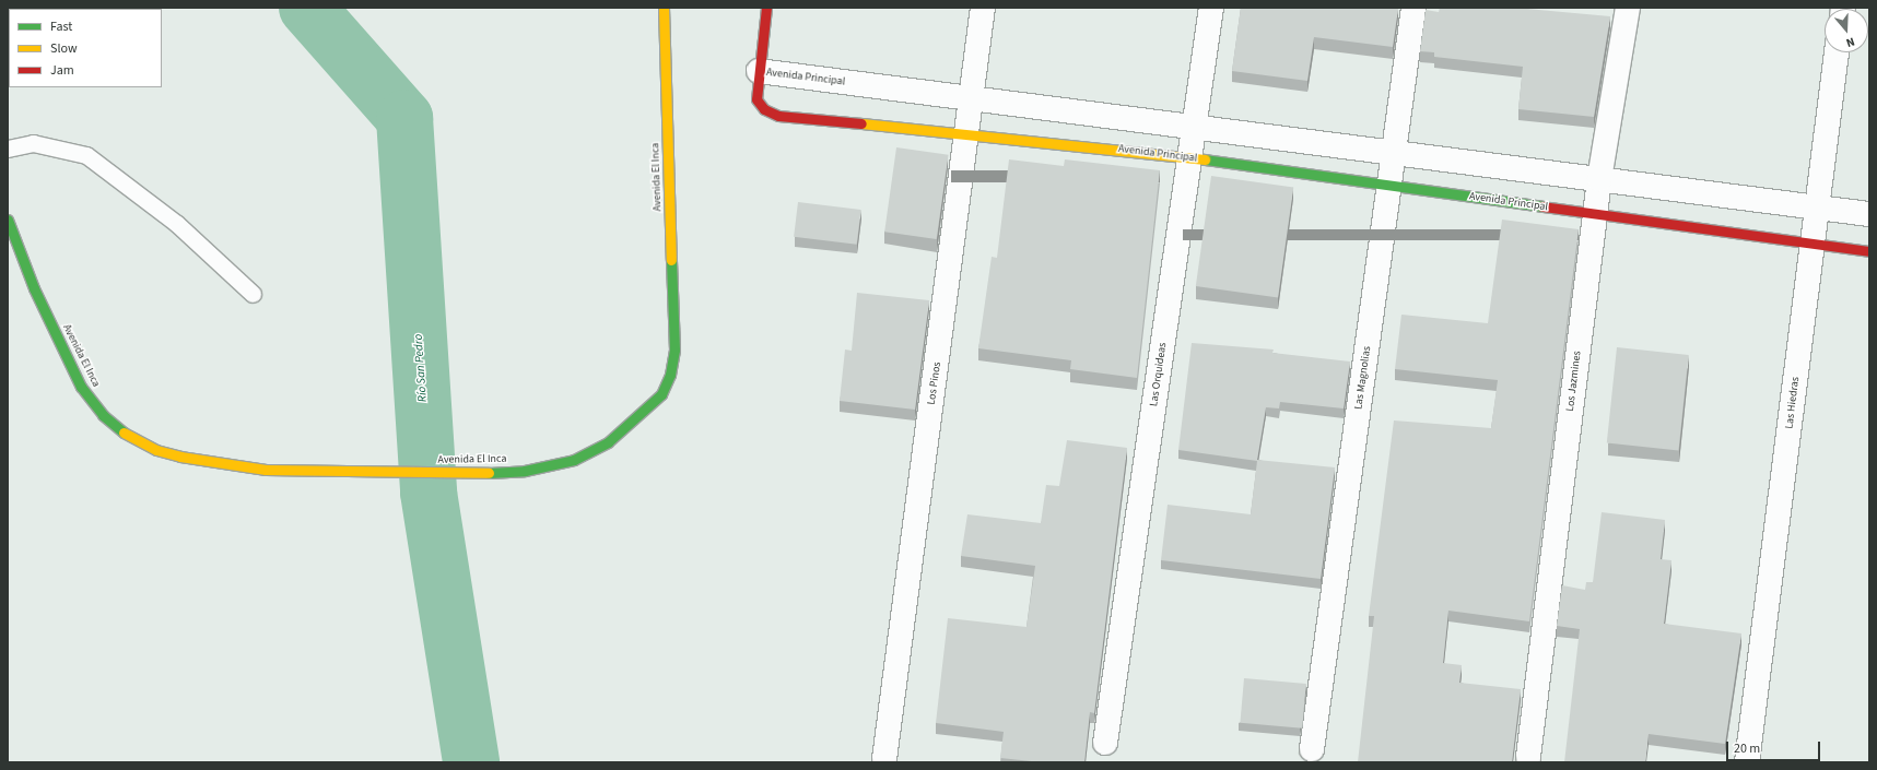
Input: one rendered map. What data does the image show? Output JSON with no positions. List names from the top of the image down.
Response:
{
  "streets": {
    "street": [
      "Avenida Principal",
      "Avenida El Inca",
      "Las Orquideas",
      "Las Magnolias",
      "Los Jazmines",
      "Los Pinos",
      "Las Hiedras"
    ]
  },
  "crossings": [
    ["Avenida Principal", "Las Orquideas"],
    ["Avenida Principal", "Las Magnolias"],
    ["Avenida Principal", "Los Jazmines"],
    ["Avenida Principal", "Los Pinos"],
    ["Avenida Principal", "Las Hiedras"]
  ],
  "water": ["Río San Pedro"],
  "legend": ["Fast", "Slow", "Jam"],
  "scale_bar": "20 m",
  "north": "bottom"
}
